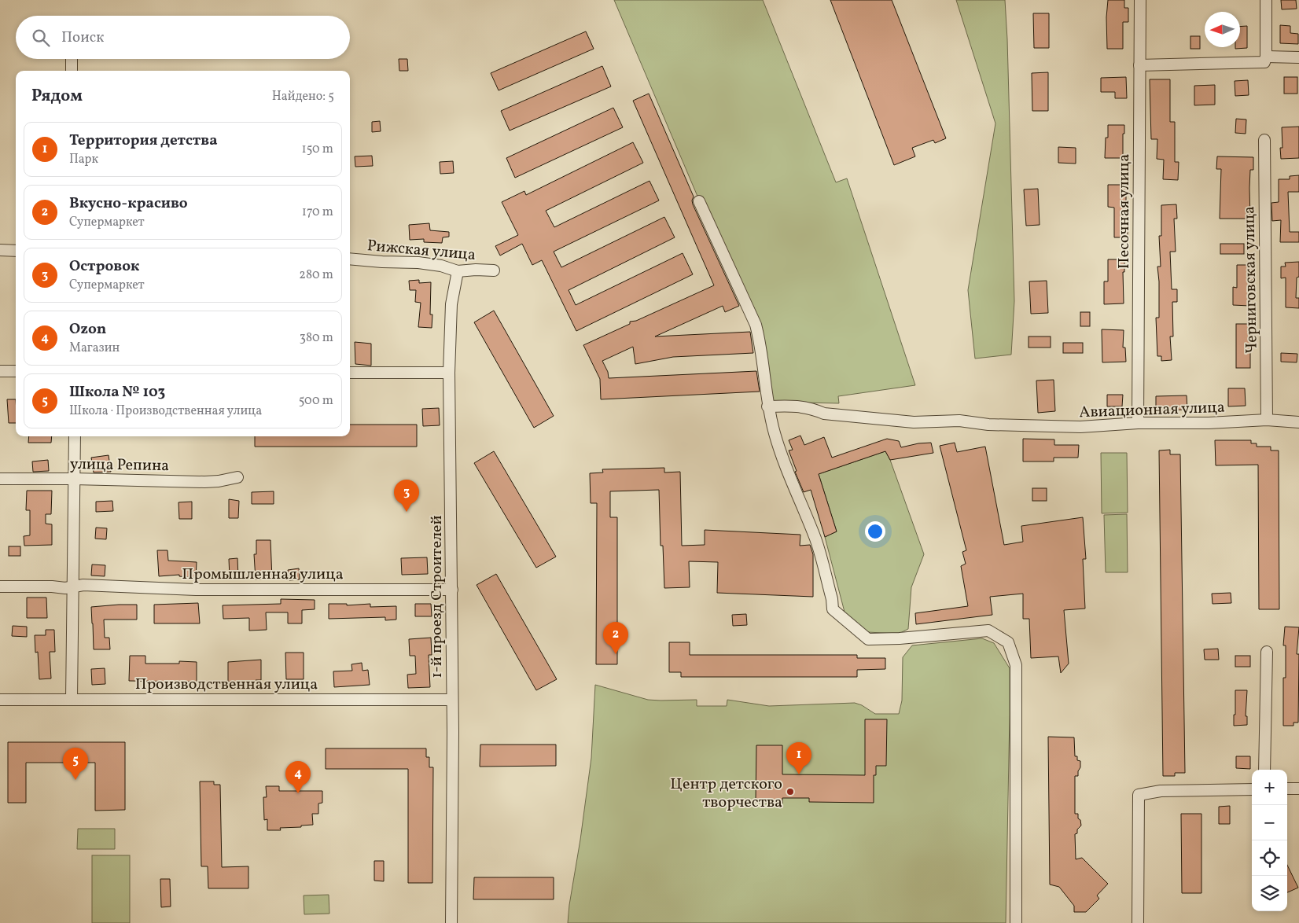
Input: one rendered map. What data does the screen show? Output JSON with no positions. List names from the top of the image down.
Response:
{
  "streets": {
    "street": [
      "Песочная улица",
      "Рижская улица",
      "Черниговская улица",
      "Авиационная улица",
      "улица Репина",
      "Промышленная улица",
      "1-й проезд Строителей",
      "Производственная улица"
    ]
  },
  "crossings": [
    ["Песочная улица", "Авиационная улица"],
    ["Рижская улица", "1-й проезд Строителей"],
    ["Черниговская улица", "Авиационная улица"],
    ["Промышленная улица", "1-й проезд Строителей"],
    ["1-й проезд Строителей", "Производственная улица"]
  ],
  "places": ["Центр детского творчества"],
  "north": "left",
  "page": {
    "search": "Поиск",
    "heading": ["Рядом", "Найдено: 5"],
    "list": [
      {
        "mark": "1",
        "name": "Территория детства",
        "note": "Парк",
        "value": "150 m"
      },
      {
        "mark": "2",
        "name": "Вкусно-красиво",
        "note": "Супермаркет",
        "value": "170 m"
      },
      {
        "mark": "3",
        "name": "Островок",
        "note": "Супермаркет",
        "value": "280 m"
      },
      {
        "mark": "4",
        "name": "Ozon",
        "note": "Магазин",
        "value": "380 m"
      },
      {
        "mark": "5",
        "name": "Школа № 103",
        "note": "Школа · Производственная улица",
        "value": "500 m"
      }
    ],
    "pins": [
      "3",
      "2",
      "1",
      "5",
      "4"
    ],
    "map_buttons": ["+", "−"]
  }
}
